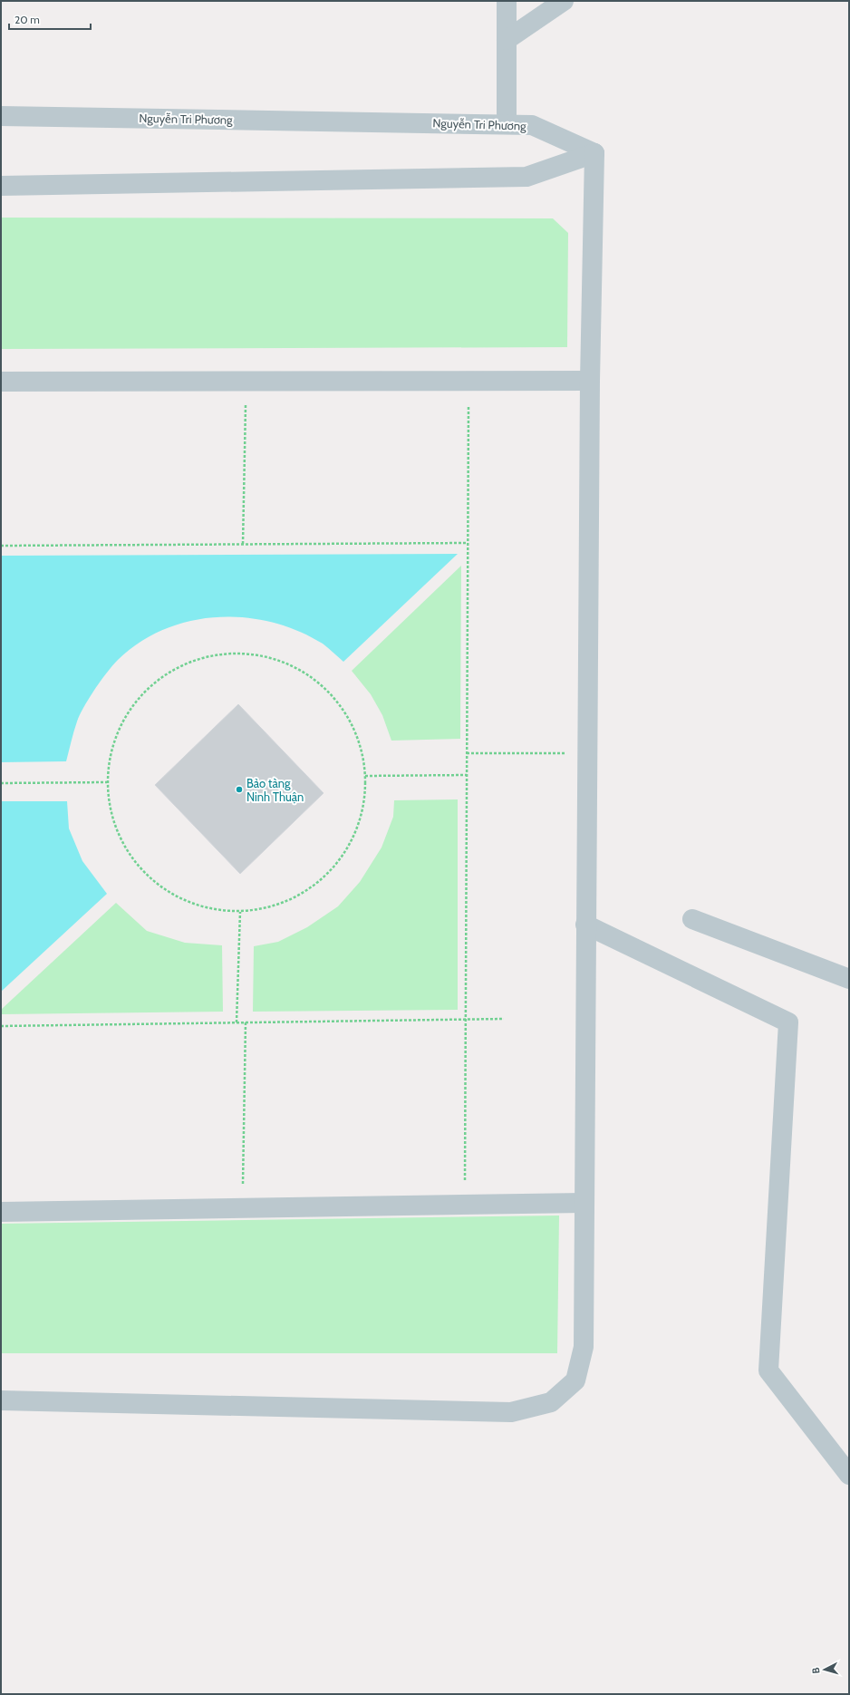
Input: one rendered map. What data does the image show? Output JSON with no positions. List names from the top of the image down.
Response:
{
  "streets": {
    "street": ["Nguyễn Tri Phương"]
  },
  "places": ["Bảo tàng Ninh Thuận"],
  "scale_bar": "20 m",
  "north": "left"
}
